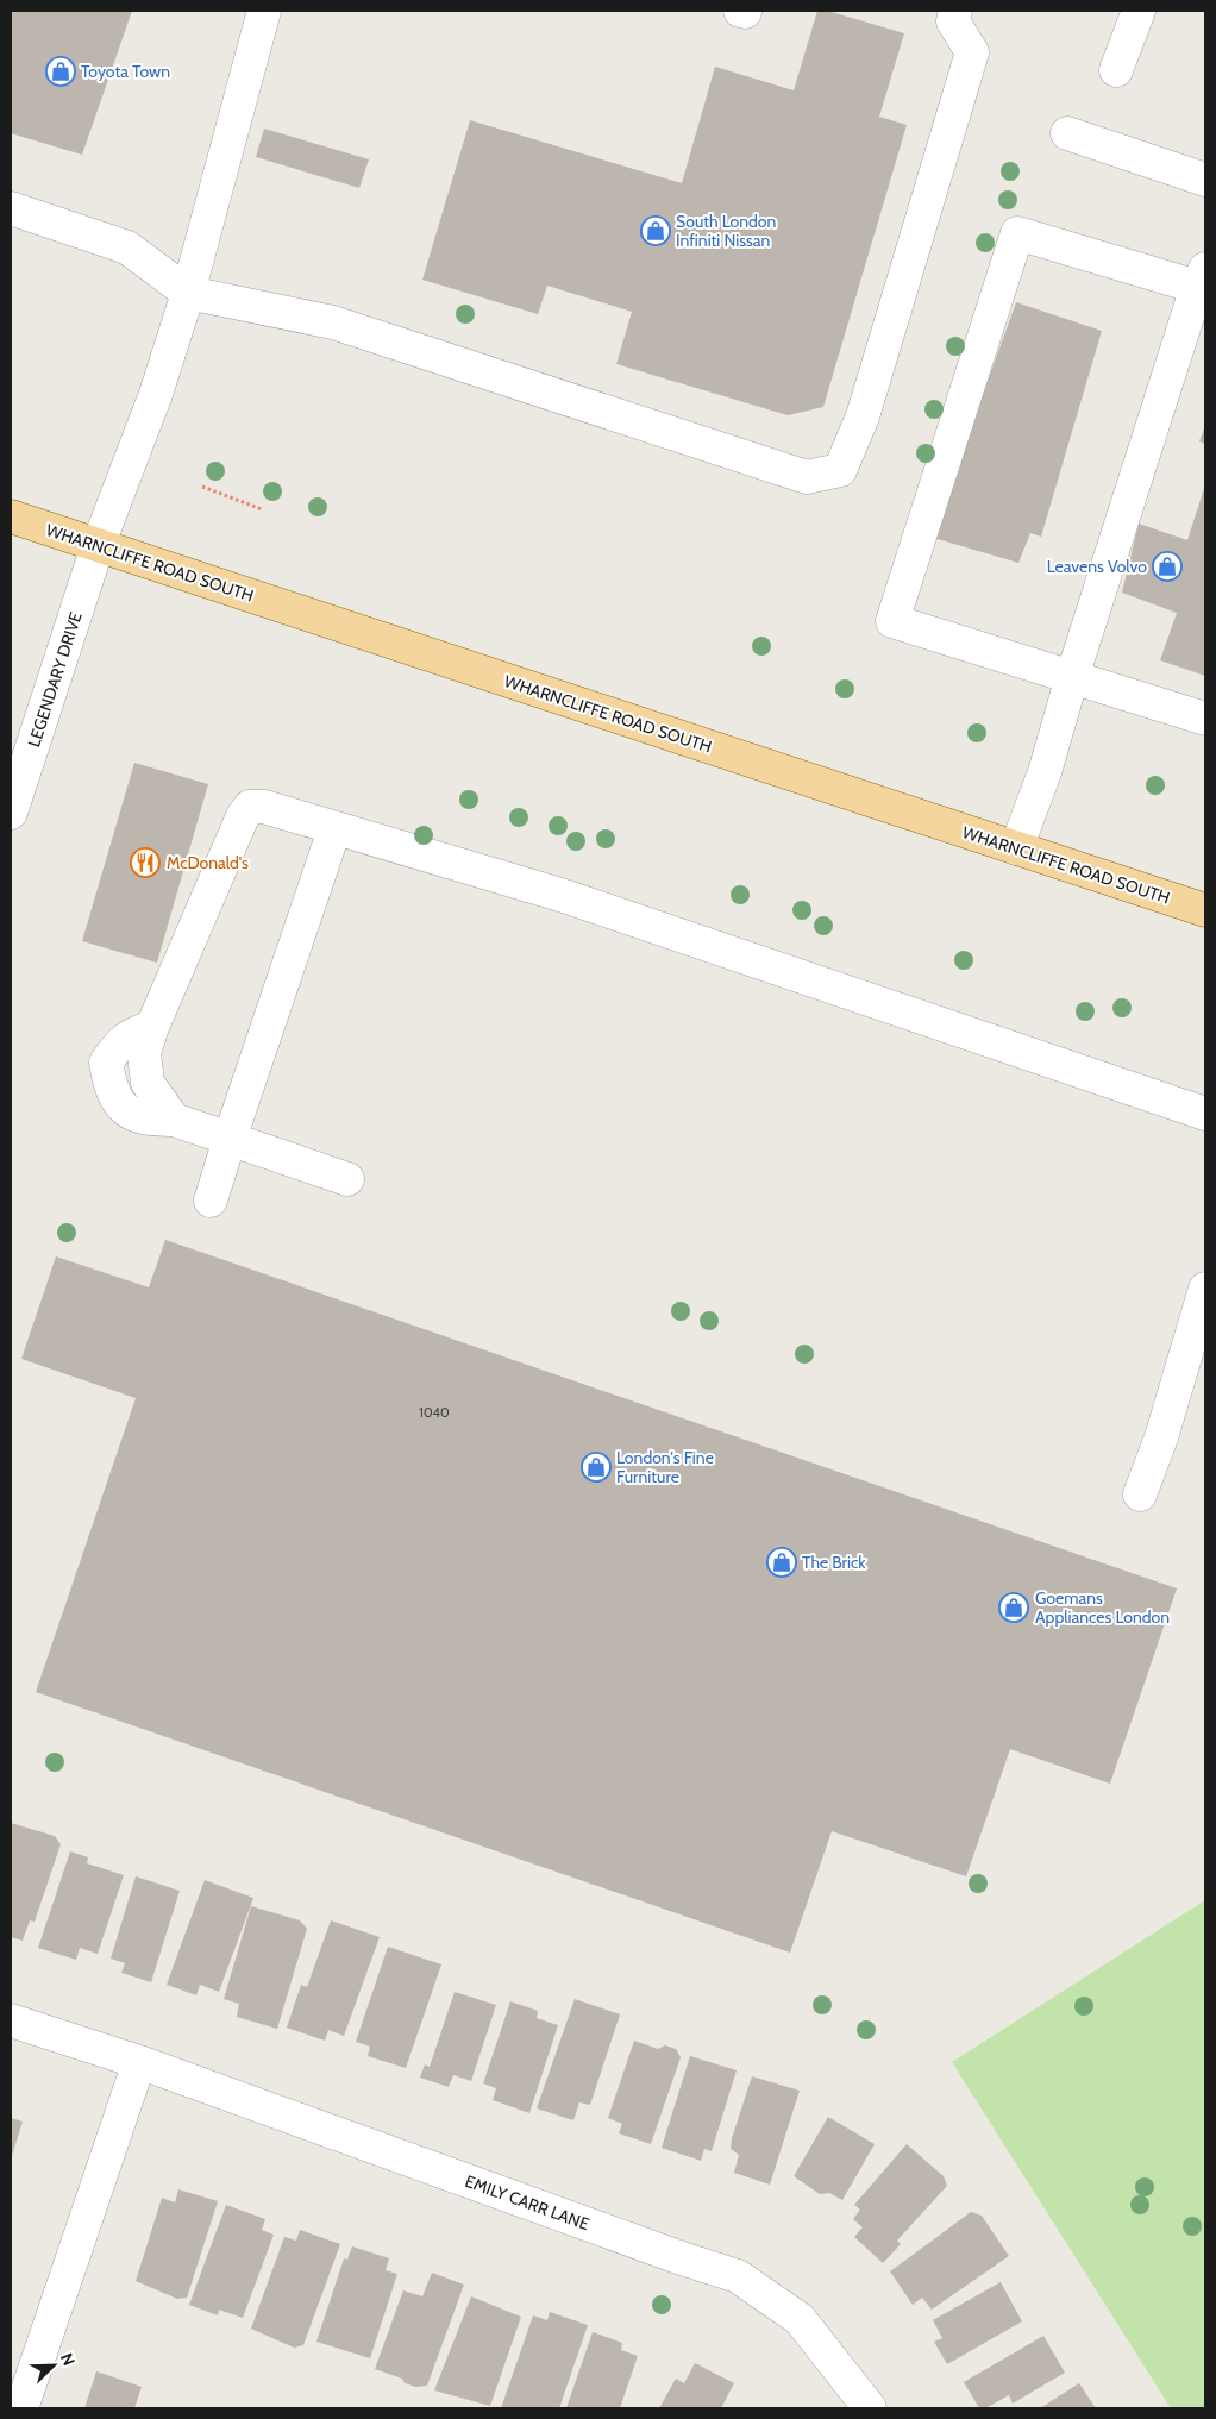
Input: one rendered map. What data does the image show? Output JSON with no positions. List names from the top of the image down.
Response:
{
  "streets": {
    "main road": ["WHARNCLIFFE ROAD SOUTH"],
    "street": ["LEGENDARY DRIVE", "EMILY CARR LANE"]
  },
  "crossings": [
    ["WHARNCLIFFE ROAD SOUTH", "LEGENDARY DRIVE"]
  ],
  "places": {
    "shop": [
      "Toyota Town",
      "South London Infiniti Nissan",
      "Leavens Volvo",
      "London's Fine Furniture",
      "The Brick",
      "Goemans Appliances London"
    ],
    "restaurant": ["McDonald's"]
  },
  "house_numbers": ["1040"],
  "north": "top right"
}
